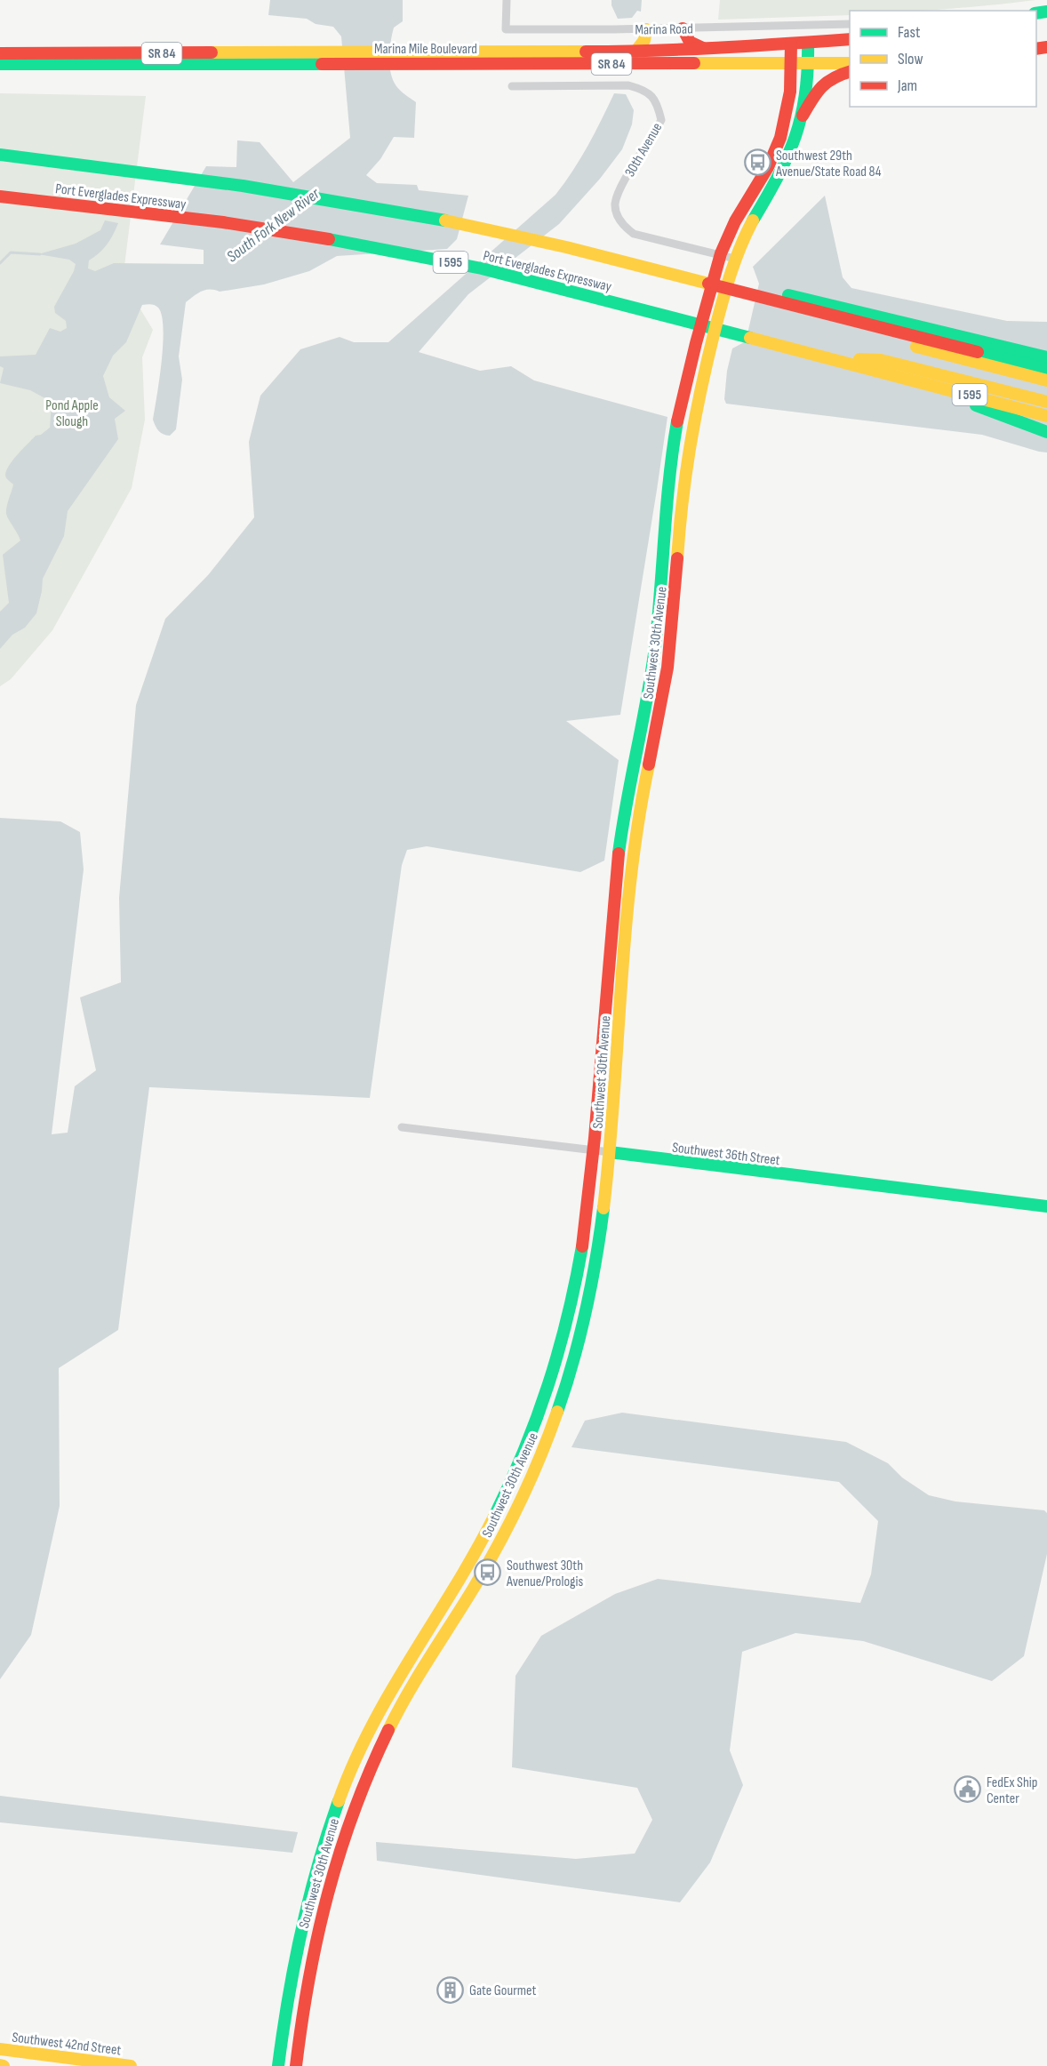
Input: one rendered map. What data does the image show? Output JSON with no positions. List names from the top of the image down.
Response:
{
  "streets": {
    "main road": [
      "Marina Mile Boulevard",
      "SR 84",
      "Port Everglades Expressway",
      "I 595",
      "Southwest 30th Avenue",
      "Southwest 36th Street",
      "Southwest 42nd Street"
    ],
    "street": ["Marina Road", "30th Avenue"]
  },
  "crossings": [
    ["Marina Mile Boulevard", "SR 84"],
    ["Marina Mile Boulevard", "Southwest 30th Avenue"],
    ["SR 84", "Southwest 30th Avenue"],
    ["30th Avenue", "Southwest 30th Avenue"],
    ["Southwest 30th Avenue", "Southwest 36th Street"]
  ],
  "water": ["South Fork New River"],
  "parks": ["Pond Apple Slough"],
  "places": {
    "bus stop": ["Southwest 29th Avenue/State Road 84", "Southwest 30th Avenue/Prologis"],
    "public building": ["FedEx Ship Center"],
    "building": ["Gate Gourmet"]
  },
  "legend": ["Fast", "Slow", "Jam"]
}
